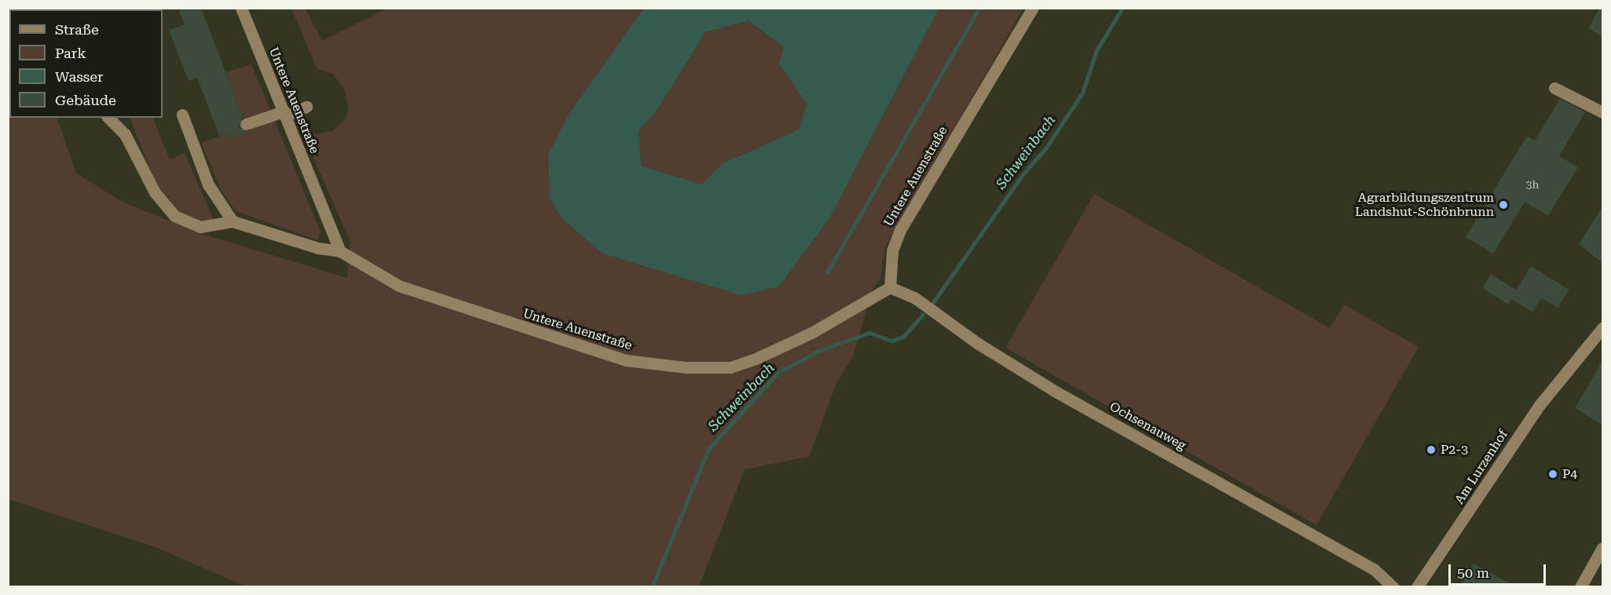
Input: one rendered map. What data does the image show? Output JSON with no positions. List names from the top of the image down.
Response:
{
  "streets": {
    "street": ["Untere Auenstraße", "Ochsenauweg", "Am Lurzenhof"]
  },
  "crossings": [
    ["Untere Auenstraße", "Ochsenauweg"]
  ],
  "water": ["Schweinbach"],
  "places": ["Agrarbildungszentrum Landshut-Schönbrunn", "P2-3", "P4"],
  "house_numbers": ["3h"],
  "legend": [
    "Straße",
    "Park",
    "Wasser",
    "Gebäude"
  ],
  "scale_bar": "50 m"
}
